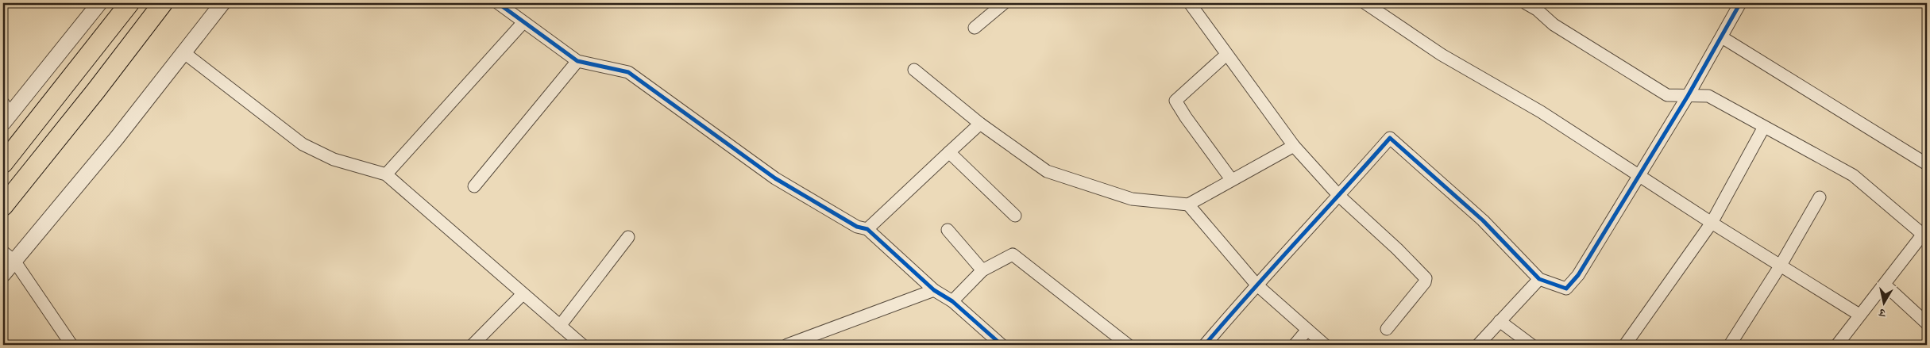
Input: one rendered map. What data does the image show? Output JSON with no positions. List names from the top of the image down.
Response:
{
  "north": "bottom"
}
